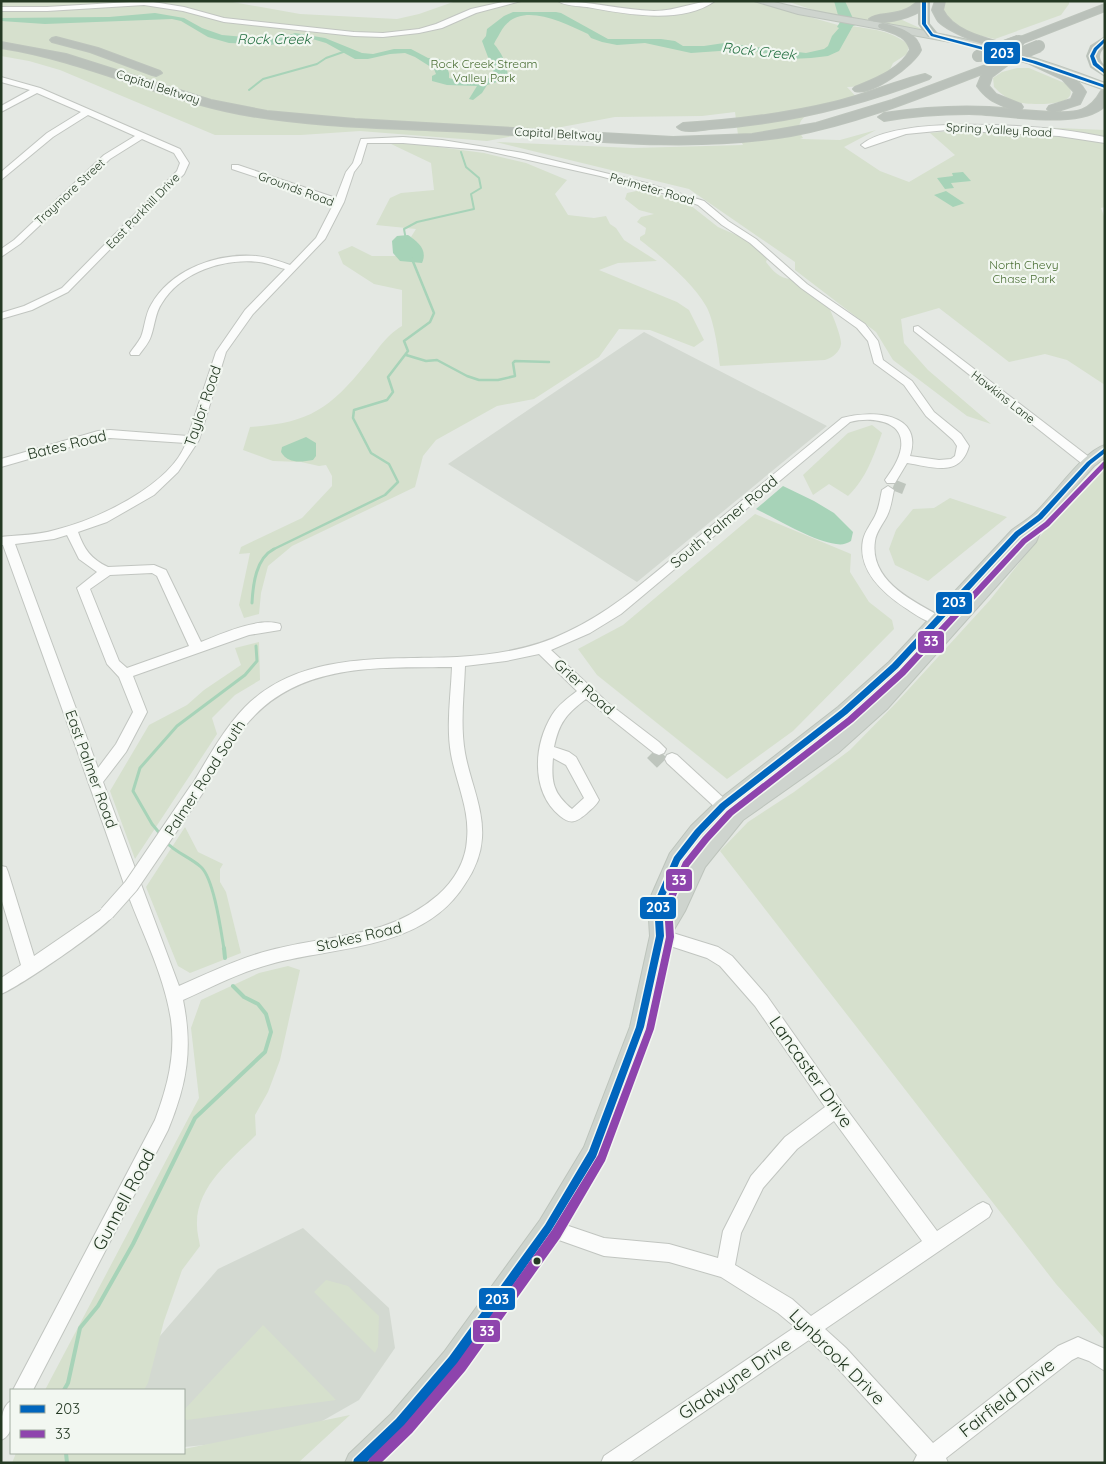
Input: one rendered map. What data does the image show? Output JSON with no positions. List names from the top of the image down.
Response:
{
  "streets": {
    "highway": ["Capital Beltway"],
    "street": [
      "Spring Valley Road",
      "Grounds Road",
      "Perimeter Road",
      "Traymore Street",
      "East Parkhill Drive",
      "Hawkins Lane",
      "Taylor Road",
      "Bates Road",
      "South Palmer Road",
      "Grier Road",
      "East Palmer Road",
      "Palmer Road South",
      "Stokes Road",
      "Lancaster Drive",
      "Gunnell Road",
      "Lynbrook Drive",
      "Gladwyne Drive",
      "Fairfield Drive"
    ]
  },
  "crossings": [
    ["Grounds Road", "Perimeter Road"],
    ["Grounds Road", "Taylor Road"],
    ["Perimeter Road", "South Palmer Road"],
    ["Traymore Street", "East Parkhill Drive"],
    ["Taylor Road", "Bates Road"],
    ["Taylor Road", "East Palmer Road"],
    ["South Palmer Road", "Grier Road"],
    ["South Palmer Road", "Palmer Road South"],
    ["Grier Road", "Palmer Road South"],
    ["East Palmer Road", "Stokes Road"],
    ["East Palmer Road", "Gunnell Road"],
    ["Palmer Road South", "Stokes Road"],
    ["Stokes Road", "Gunnell Road"],
    ["Lancaster Drive", "Gladwyne Drive"],
    ["Lynbrook Drive", "Gladwyne Drive"],
    ["Lynbrook Drive", "Fairfield Drive"]
  ],
  "water": ["Rock Creek"],
  "parks": ["Rock Creek Stream Valley Park", "North Chevy Chase Park"],
  "lines": ["transit line 203", "transit line 33"],
  "legend": ["203", "33"]
}
